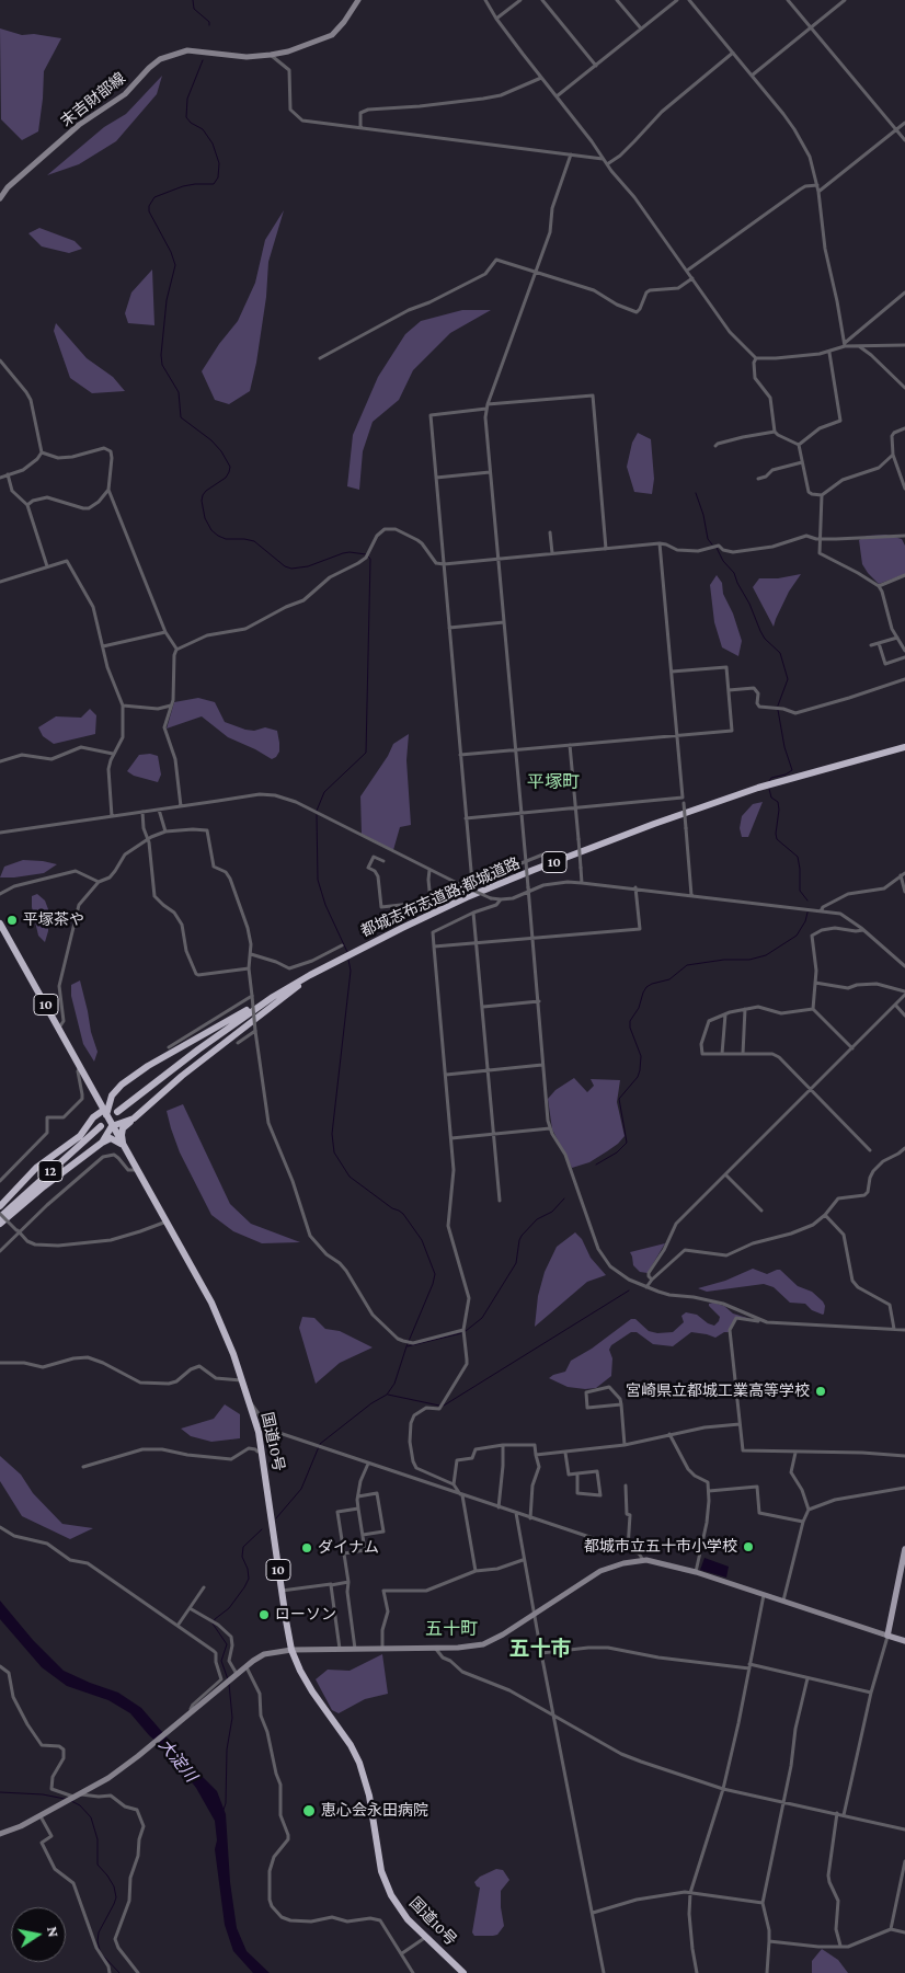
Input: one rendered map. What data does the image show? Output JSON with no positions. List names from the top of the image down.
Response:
{
  "streets": {
    "highway": [
      "10",
      "都城志布志道路;都城道路",
      "12",
      "国道10号"
    ],
    "street": ["末吉財部線"]
  },
  "districts": ["平塚町", "五十町", "五十市"],
  "water": ["大淀川"],
  "places": [
    "平塚茶や",
    "宮崎県立都城工業高等学校",
    "都城市立五十市小学校",
    "ダイナム",
    "ローソン",
    "恵心会永田病院"
  ],
  "north": "right"
}
